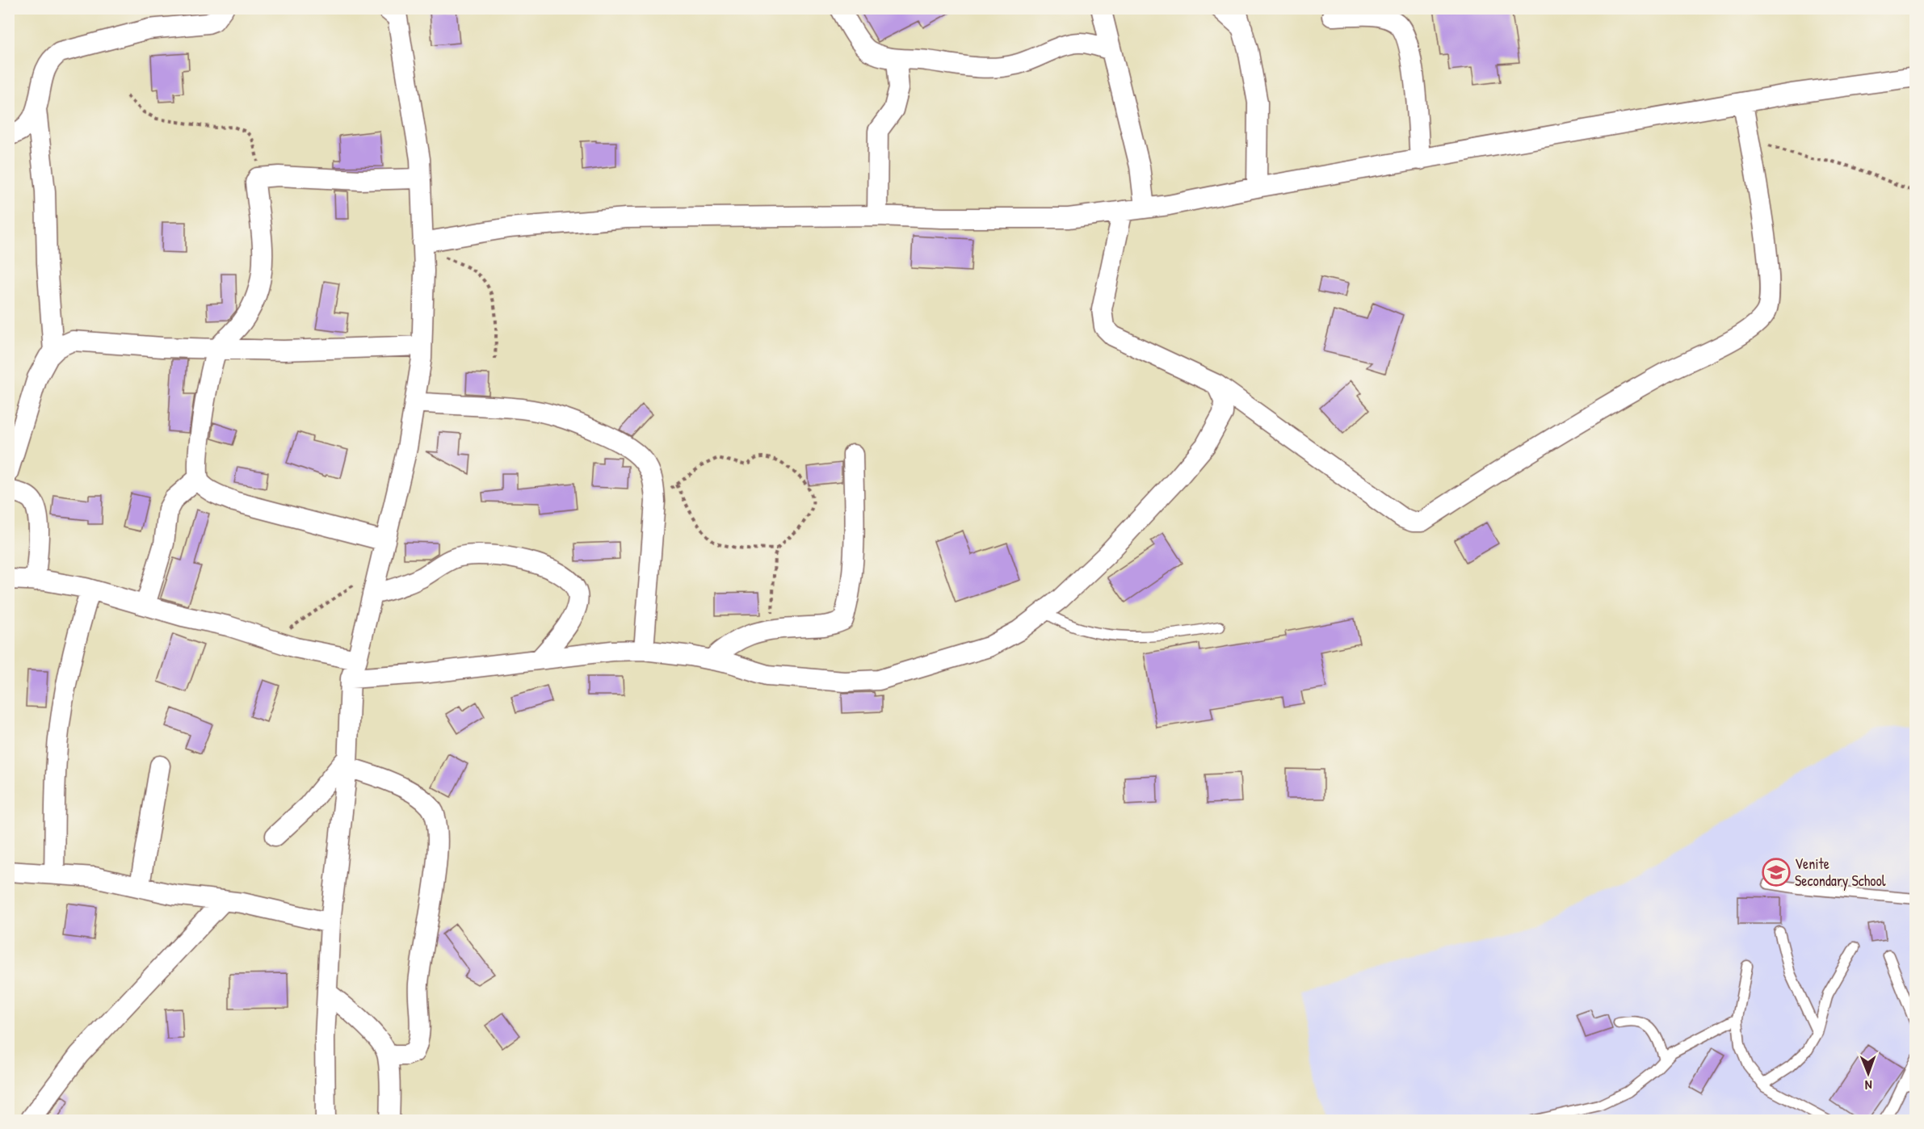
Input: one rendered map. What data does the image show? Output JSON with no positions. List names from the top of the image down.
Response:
{
  "places": {
    "school or university": ["Venite Secondary School"]
  },
  "north": "bottom"
}
